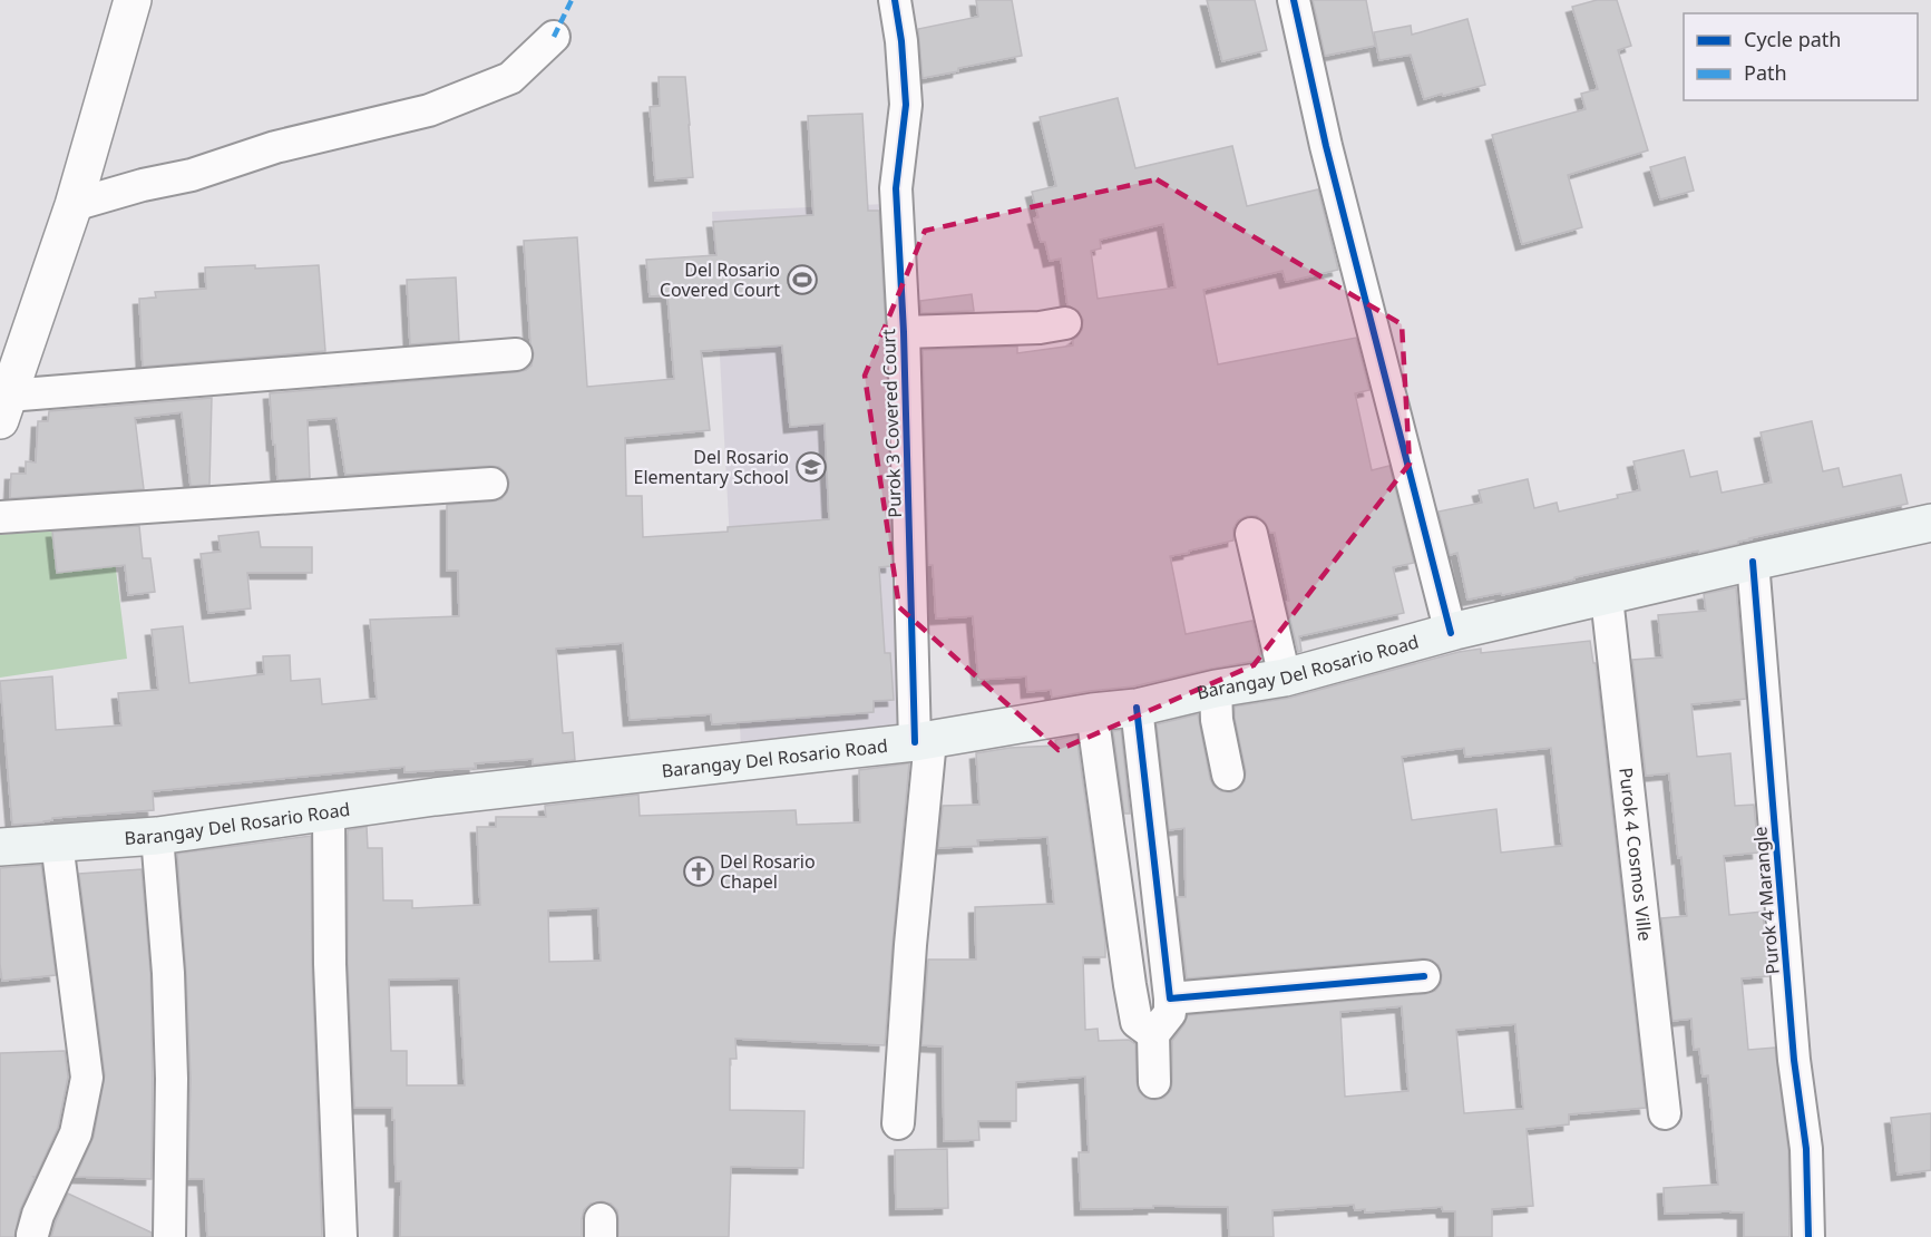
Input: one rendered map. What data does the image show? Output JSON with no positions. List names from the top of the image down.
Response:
{
  "streets": {
    "main road": ["Barangay Del Rosario Road"],
    "street": ["Purok 3 Covered Court", "Purok 4 Cosmos Ville", "Purok 4 Marangle"]
  },
  "crossings": [
    ["Purok 3 Covered Court", "Barangay Del Rosario Road"],
    ["Barangay Del Rosario Road", "Purok 4 Cosmos Ville"],
    ["Barangay Del Rosario Road", "Purok 4 Marangle"]
  ],
  "places": {
    "sports": ["Del Rosario Covered Court"],
    "school or university": ["Del Rosario Elementary School"],
    "church": ["Del Rosario Chapel"]
  },
  "legend": ["Cycle path", "Path"]
}
